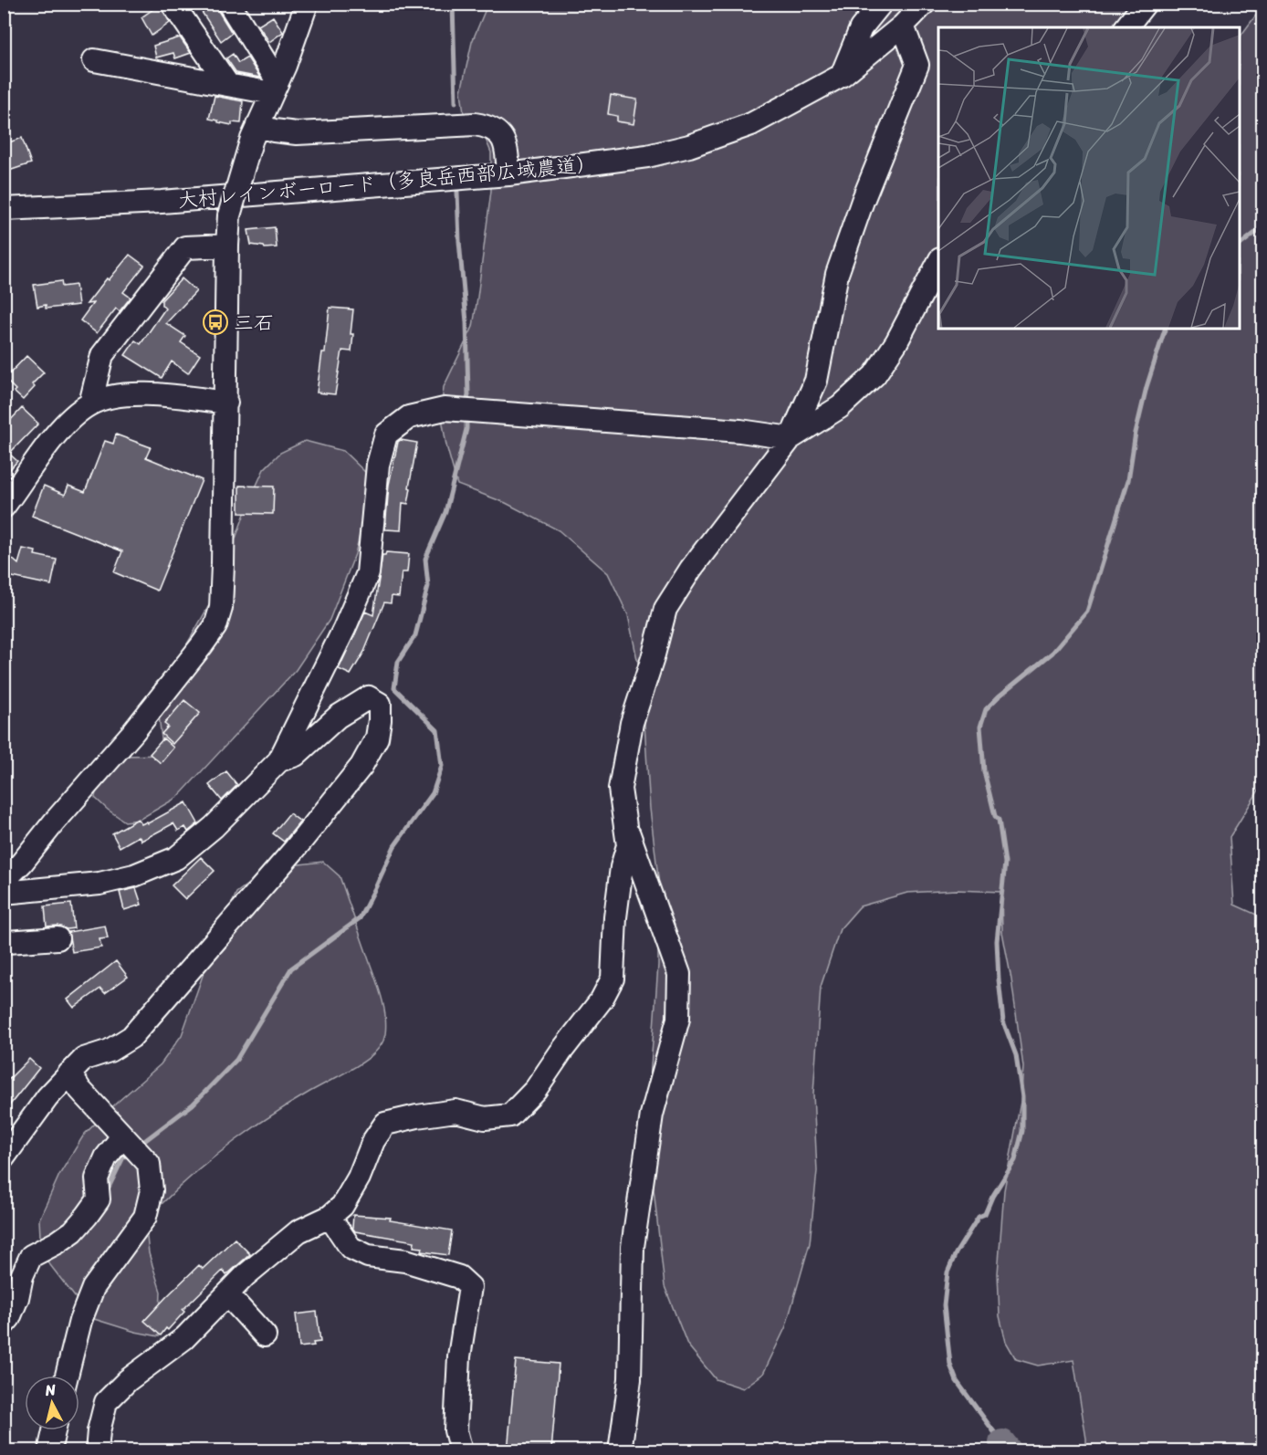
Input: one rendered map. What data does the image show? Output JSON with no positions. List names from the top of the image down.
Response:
{
  "streets": {
    "street": ["大村レインボーロード（多良岳西部広域農道）"]
  },
  "places": {
    "bus stop": ["三石"]
  },
  "north": "top"
}
